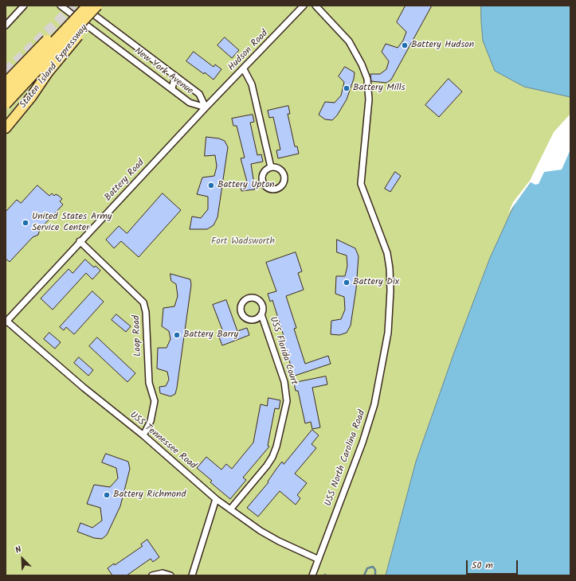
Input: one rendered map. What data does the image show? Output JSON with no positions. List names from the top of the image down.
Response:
{
  "streets": {
    "highway": ["Staten Island Expressway"],
    "street": [
      "Hudson Road",
      "New York Avenue",
      "Battery Road",
      "Loop Road",
      "USS Florida Court",
      "USS Tennessee Road",
      "USS North Carolina Road"
    ]
  },
  "crossings": [
    ["Hudson Road", "New York Avenue"],
    ["Hudson Road", "Battery Road"],
    ["New York Avenue", "Battery Road"],
    ["Battery Road", "Loop Road"],
    ["Battery Road", "USS Tennessee Road"],
    ["Loop Road", "USS Tennessee Road"],
    ["USS Florida Court", "USS Tennessee Road"],
    ["USS Tennessee Road", "USS North Carolina Road"]
  ],
  "parks": ["Fort Wadsworth"],
  "places": [
    "Battery Hudson",
    "Battery Mills",
    "Battery Upton",
    "United States Army Service Center",
    "Battery Dix",
    "Battery Barry",
    "Battery Richmond"
  ],
  "scale_bar": "50 m",
  "north": "top left"
}
